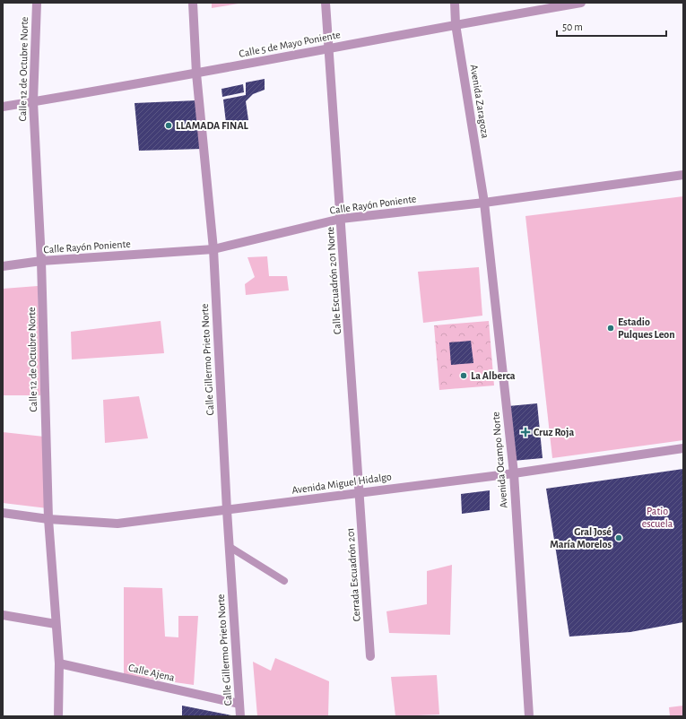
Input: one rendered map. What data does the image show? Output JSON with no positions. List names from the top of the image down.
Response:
{
  "streets": {
    "street": [
      "Calle 5 de Mayo Poniente",
      "Calle 12 de Octubre Norte",
      "Avenida Zaragoza",
      "Calle Rayón Poniente",
      "Calle Escuadrón 201 Norte",
      "Calle Gillermo Prieto Norte",
      "Avenida Ocampo Norte",
      "Avenida Miguel Hidalgo",
      "Cerrada Escuadrón 201",
      "Calle Ajena"
    ]
  },
  "crossings": [
    ["Calle 5 de Mayo Poniente", "Calle 12 de Octubre Norte"],
    ["Calle 5 de Mayo Poniente", "Avenida Zaragoza"],
    ["Calle 5 de Mayo Poniente", "Calle Escuadrón 201 Norte"],
    ["Calle 5 de Mayo Poniente", "Calle Gillermo Prieto Norte"],
    ["Calle 12 de Octubre Norte", "Calle Rayón Poniente"],
    ["Calle 12 de Octubre Norte", "Avenida Miguel Hidalgo"],
    ["Calle 12 de Octubre Norte", "Calle Ajena"],
    ["Avenida Zaragoza", "Calle Rayón Poniente"],
    ["Avenida Zaragoza", "Avenida Ocampo Norte"],
    ["Calle Rayón Poniente", "Calle Escuadrón 201 Norte"],
    ["Calle Rayón Poniente", "Calle Gillermo Prieto Norte"],
    ["Calle Rayón Poniente", "Avenida Ocampo Norte"],
    ["Calle Escuadrón 201 Norte", "Avenida Miguel Hidalgo"],
    ["Calle Escuadrón 201 Norte", "Cerrada Escuadrón 201"],
    ["Calle Gillermo Prieto Norte", "Avenida Miguel Hidalgo"],
    ["Calle Gillermo Prieto Norte", "Calle Ajena"],
    ["Avenida Ocampo Norte", "Avenida Miguel Hidalgo"],
    ["Avenida Miguel Hidalgo", "Cerrada Escuadrón 201"]
  ],
  "parks": ["Patio escuela"],
  "places": {
    "other": [
      "LLAMADA FINAL",
      "Estadio Pulques Leon",
      "La Alberca",
      "Gral José María Morelos"
    ],
    "health": ["Cruz Roja"]
  },
  "scale_bar": "50 m"
}
